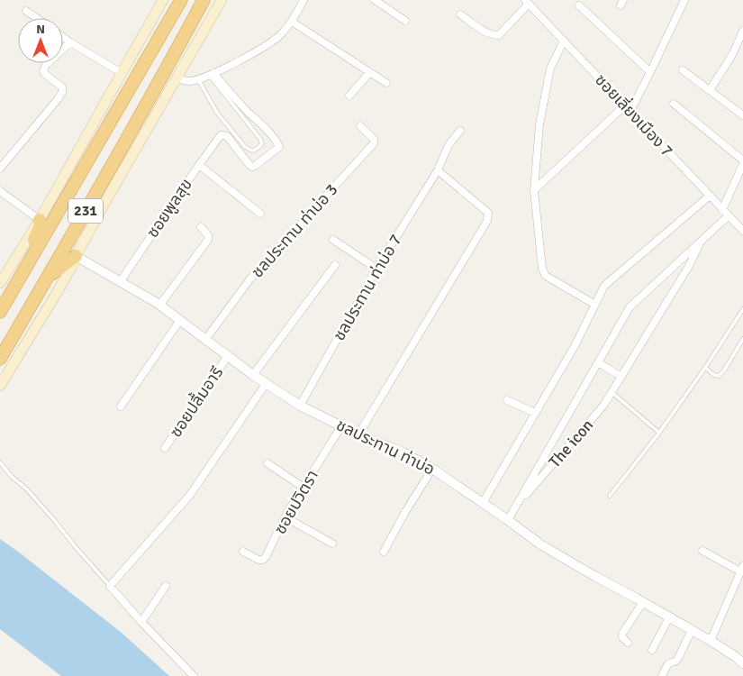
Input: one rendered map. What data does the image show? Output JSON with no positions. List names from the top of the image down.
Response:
{
  "streets": {
    "highway": ["231"],
    "street": [
      "ซอยเลี่ยงเมือง 7",
      "ซอยพูลสุข",
      "ชลประทาน ท่าบ่อ 3",
      "ชลประทาน ท่าบ่อ 7",
      "ซอยปลื้มอารี",
      "The icon",
      "ชลประทาน ท่าบ่อ",
      "ซอยปวิตรา"
    ]
  },
  "crossings": [
    ["ซอยเลี่ยงเมือง 7", "The icon"],
    ["ซอยพูลสุข", "ชลประทาน ท่าบ่อ"],
    ["ชลประทาน ท่าบ่อ 3", "ชลประทาน ท่าบ่อ"],
    ["ชลประทาน ท่าบ่อ 7", "ชลประทาน ท่าบ่อ"],
    ["ซอยปลื้มอารี", "ชลประทาน ท่าบ่อ"],
    ["The icon", "ชลประทาน ท่าบ่อ"],
    ["ชลประทาน ท่าบ่อ", "ซอยปวิตรา"]
  ],
  "north": "top"
}
